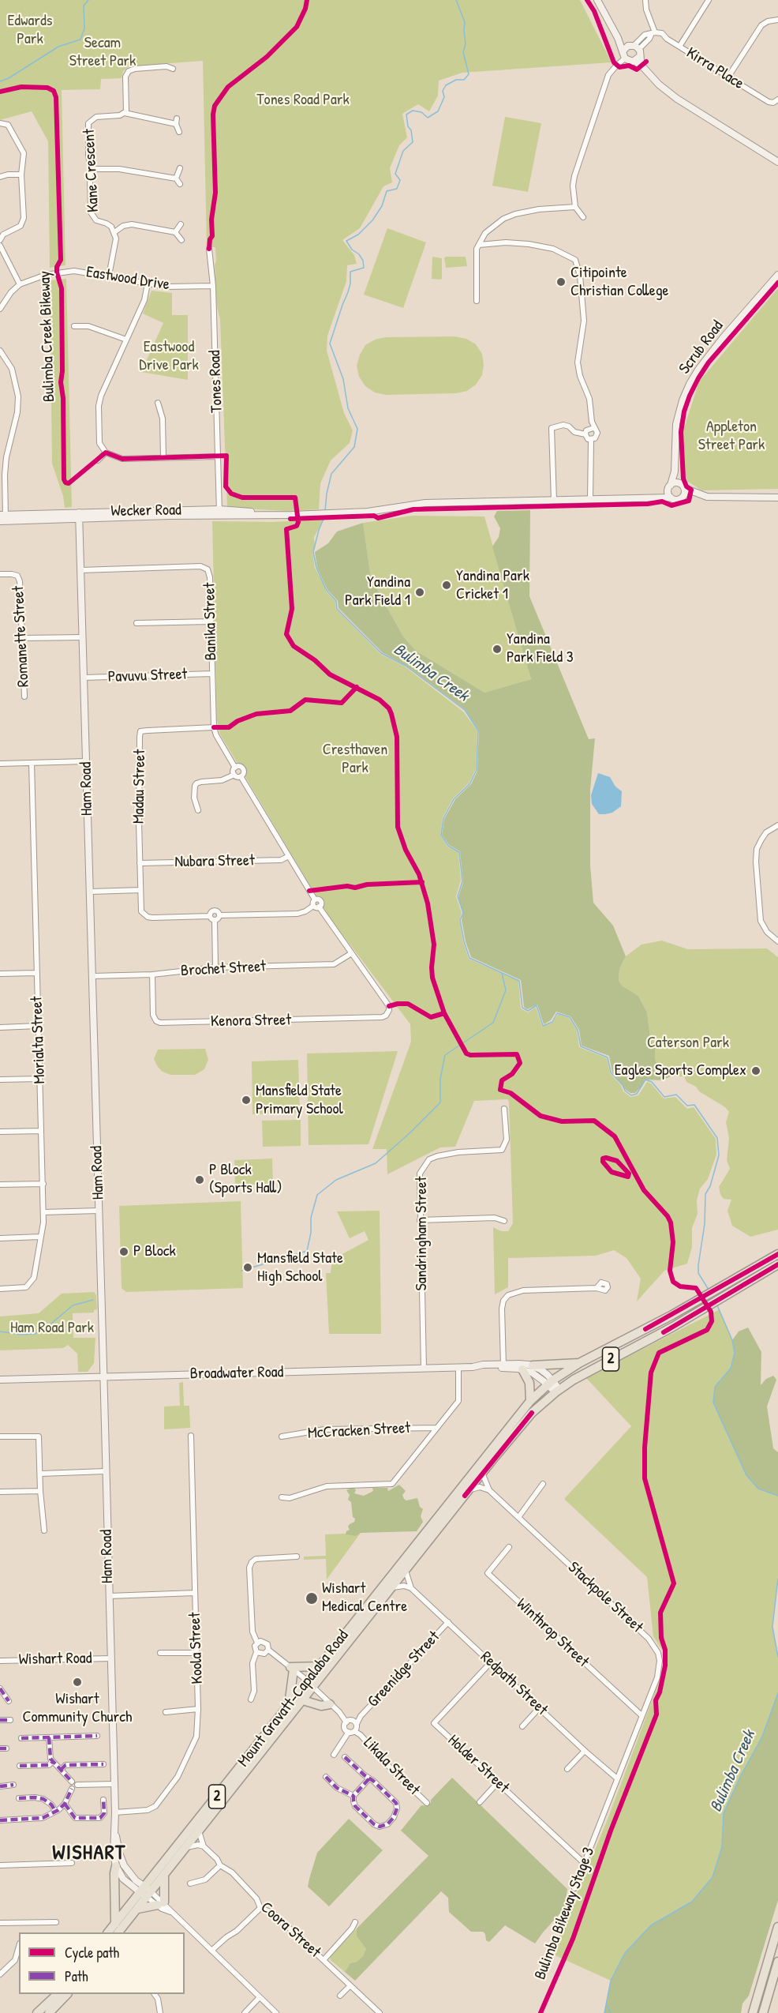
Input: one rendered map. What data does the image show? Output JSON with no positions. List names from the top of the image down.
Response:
{
  "streets": {
    "highway": ["2", "Mount Gravatt-Capalaba Road"],
    "street": [
      "Kirra Place",
      "Kane Crescent",
      "Eastwood Drive",
      "Scrub Road",
      "Tones Road",
      "Wecker Road",
      "Banika Street",
      "Romanette Street",
      "Pavuvu Street",
      "Madau Street",
      "Ham Road",
      "Nubara Street",
      "Brochet Street",
      "Kenora Street",
      "Morialta Street",
      "Sandringham Street",
      "Broadwater Road",
      "McCracken Street",
      "Stackpole Street",
      "Winthrop Street",
      "Koola Street",
      "Wishart Road",
      "Greenidge Street",
      "Redpath Street",
      "Holder Street",
      "Likala Street",
      "Coora Street"
    ],
    "cycle path": ["Bulimba Creek Bikeway"]
  },
  "crossings": [
    ["Kane Crescent", "Eastwood Drive"],
    ["Eastwood Drive", "Tones Road"],
    ["Scrub Road", "Wecker Road"],
    ["Tones Road", "Wecker Road"],
    ["Wecker Road", "Ham Road"],
    ["Banika Street", "Pavuvu Street"],
    ["Banika Street", "Madau Street"],
    ["Banika Street", "Ham Road"],
    ["Pavuvu Street", "Ham Road"],
    ["Madau Street", "Nubara Street"],
    ["Ham Road", "Brochet Street"],
    ["Ham Road", "Broadwater Road"],
    ["Ham Road", "Koola Street"],
    ["Ham Road", "Wishart Road"],
    ["Ham Road", "Mount Gravatt-Capalaba Road"],
    ["Brochet Street", "Kenora Street"],
    ["Sandringham Street", "Broadwater Road"],
    ["Broadwater Road", "Mount Gravatt-Capalaba Road"],
    ["Stackpole Street", "Winthrop Street"],
    ["Stackpole Street", "Redpath Street"],
    ["Stackpole Street", "Mount Gravatt-Capalaba Road"],
    ["Stackpole Street", "Holder Street"],
    ["Greenidge Street", "Redpath Street"],
    ["Greenidge Street", "Likala Street"],
    ["Redpath Street", "Mount Gravatt-Capalaba Road"],
    ["Redpath Street", "Holder Street"],
    ["Mount Gravatt-Capalaba Road", "Coora Street"]
  ],
  "districts": ["WISHART"],
  "water": ["Bulimba Creek"],
  "parks": [
    "Edwards Park",
    "Secam Street Park",
    "Tones Road Park",
    "Eastwood Drive Park",
    "Appleton Street Park",
    "Cresthaven Park",
    "Caterson Park",
    "Ham Road Park"
  ],
  "places": [
    "Citipointe Christian College",
    "Yandina Park Cricket 1",
    "Yandina Park Field 1",
    "Yandina Park Field 3",
    "Eagles Sports Complex",
    "Mansfield State Primary School",
    "P Block (Sports Hall)",
    "P Block",
    "Mansfield State High School",
    "Wishart Medical Centre",
    "Wishart Community Church"
  ],
  "legend": ["Cycle path", "Path"]
}
